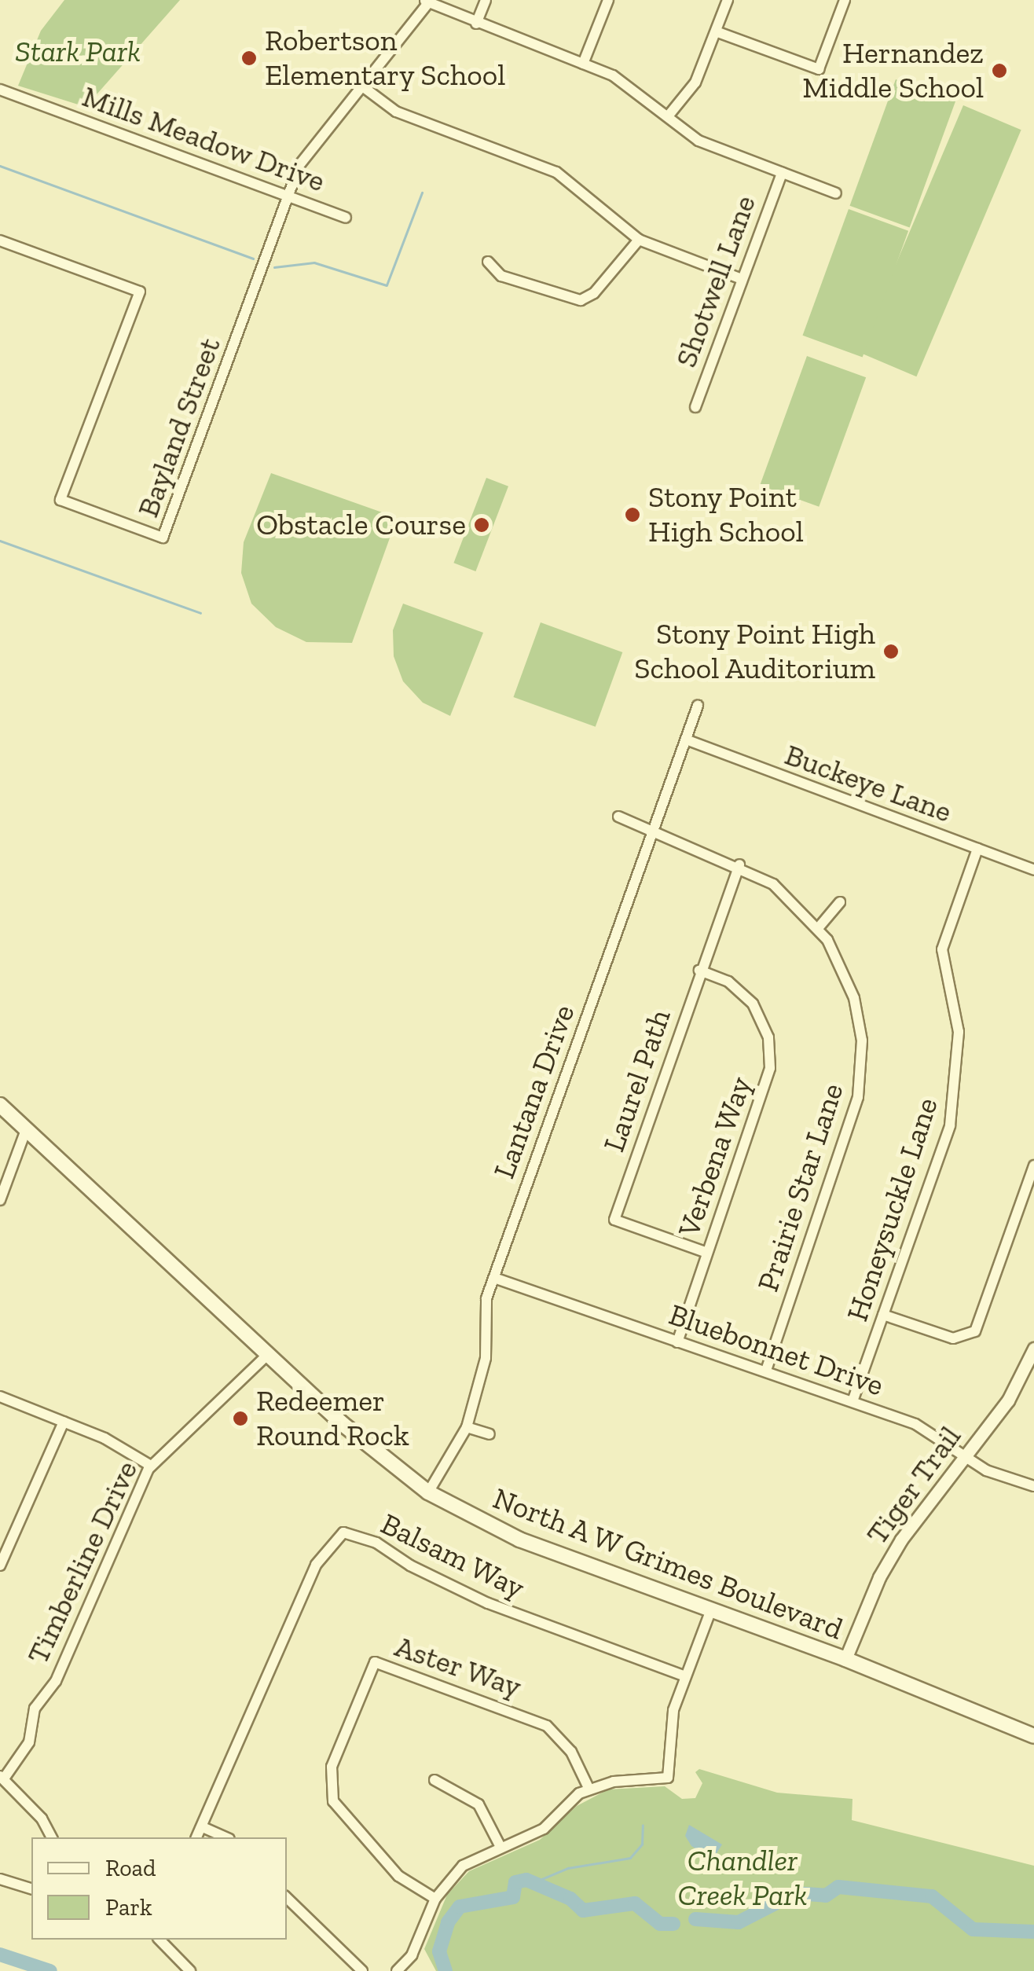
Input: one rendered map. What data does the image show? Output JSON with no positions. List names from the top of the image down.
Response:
{
  "streets": {
    "main road": ["North A W Grimes Boulevard"],
    "street": [
      "Mills Meadow Drive",
      "Shotwell Lane",
      "Bayland Street",
      "Buckeye Lane",
      "Laurel Path",
      "Lantana Drive",
      "Verbena Way",
      "Prairie Star Lane",
      "Honeysuckle Lane",
      "Bluebonnet Drive",
      "Tiger Trail",
      "Balsam Way",
      "Timberline Drive",
      "Aster Way"
    ]
  },
  "crossings": [
    ["Mills Meadow Drive", "Bayland Street"],
    ["Buckeye Lane", "Lantana Drive"],
    ["Buckeye Lane", "Honeysuckle Lane"],
    ["Laurel Path", "Verbena Way"],
    ["Laurel Path", "Prairie Star Lane"],
    ["Lantana Drive", "Prairie Star Lane"],
    ["Lantana Drive", "Bluebonnet Drive"],
    ["Lantana Drive", "North A W Grimes Boulevard"],
    ["Verbena Way", "Bluebonnet Drive"],
    ["Prairie Star Lane", "Bluebonnet Drive"],
    ["Honeysuckle Lane", "Bluebonnet Drive"],
    ["Bluebonnet Drive", "Tiger Trail"],
    ["Tiger Trail", "North A W Grimes Boulevard"],
    ["Timberline Drive", "North A W Grimes Boulevard"]
  ],
  "parks": ["Stark Park", "Chandler Creek Park"],
  "places": [
    "Robertson Elementary School",
    "Hernandez Middle School",
    "Stony Point High School",
    "Obstacle Course",
    "Stony Point High School Auditorium",
    "Redeemer Round Rock"
  ],
  "legend": ["Road", "Park"]
}
